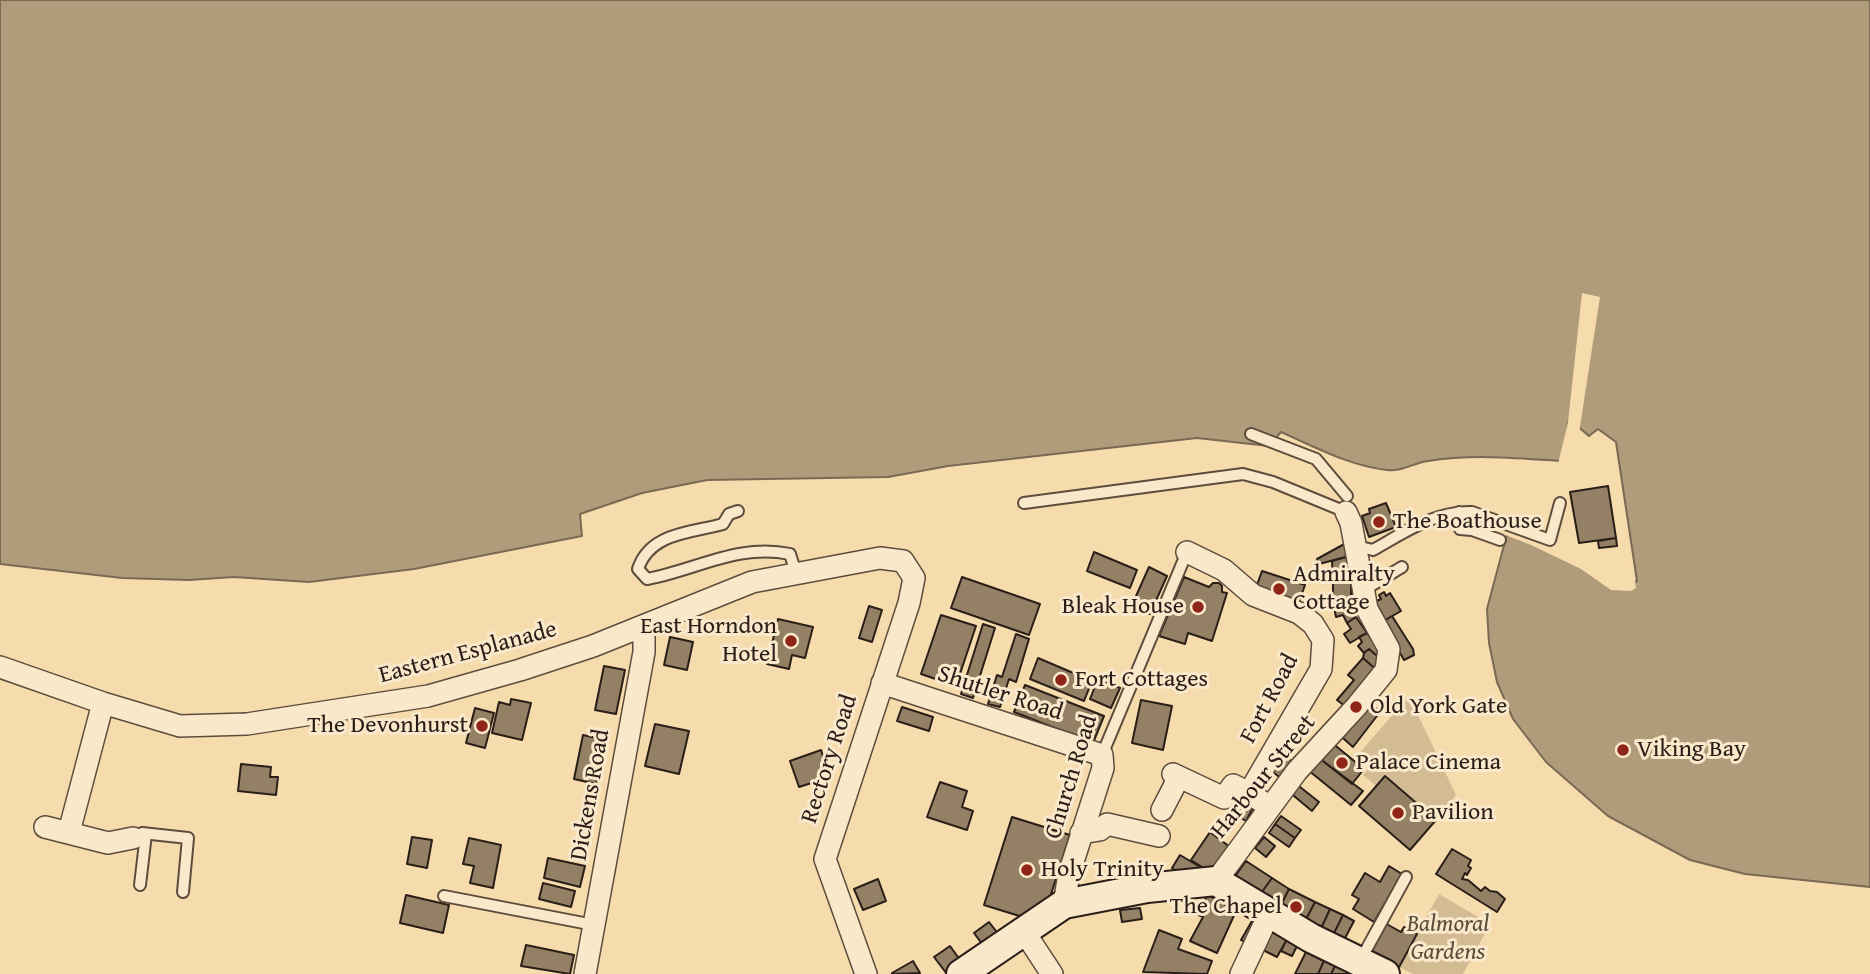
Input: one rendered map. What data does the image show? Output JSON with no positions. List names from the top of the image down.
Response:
{
  "streets": {
    "street": [
      "Eastern Esplanade",
      "Shutler Road",
      "Fort Road",
      "Rectory Road",
      "Church Road",
      "Harbour Street",
      "Dickens Road"
    ]
  },
  "crossings": [
    ["Eastern Esplanade", "Rectory Road"],
    ["Eastern Esplanade", "Dickens Road"],
    ["Shutler Road", "Rectory Road"],
    ["Shutler Road", "Church Road"],
    ["Fort Road", "Church Road"]
  ],
  "parks": ["Balmoral Gardens"],
  "places": [
    "The Boathouse",
    "Admiralty Cottage",
    "Bleak House",
    "East Horndon Hotel",
    "Fort Cottages",
    "Old York Gate",
    "The Devonhurst",
    "Viking Bay",
    "Palace Cinema",
    "Pavilion",
    "Holy Trinity",
    "The Chapel"
  ]
}
